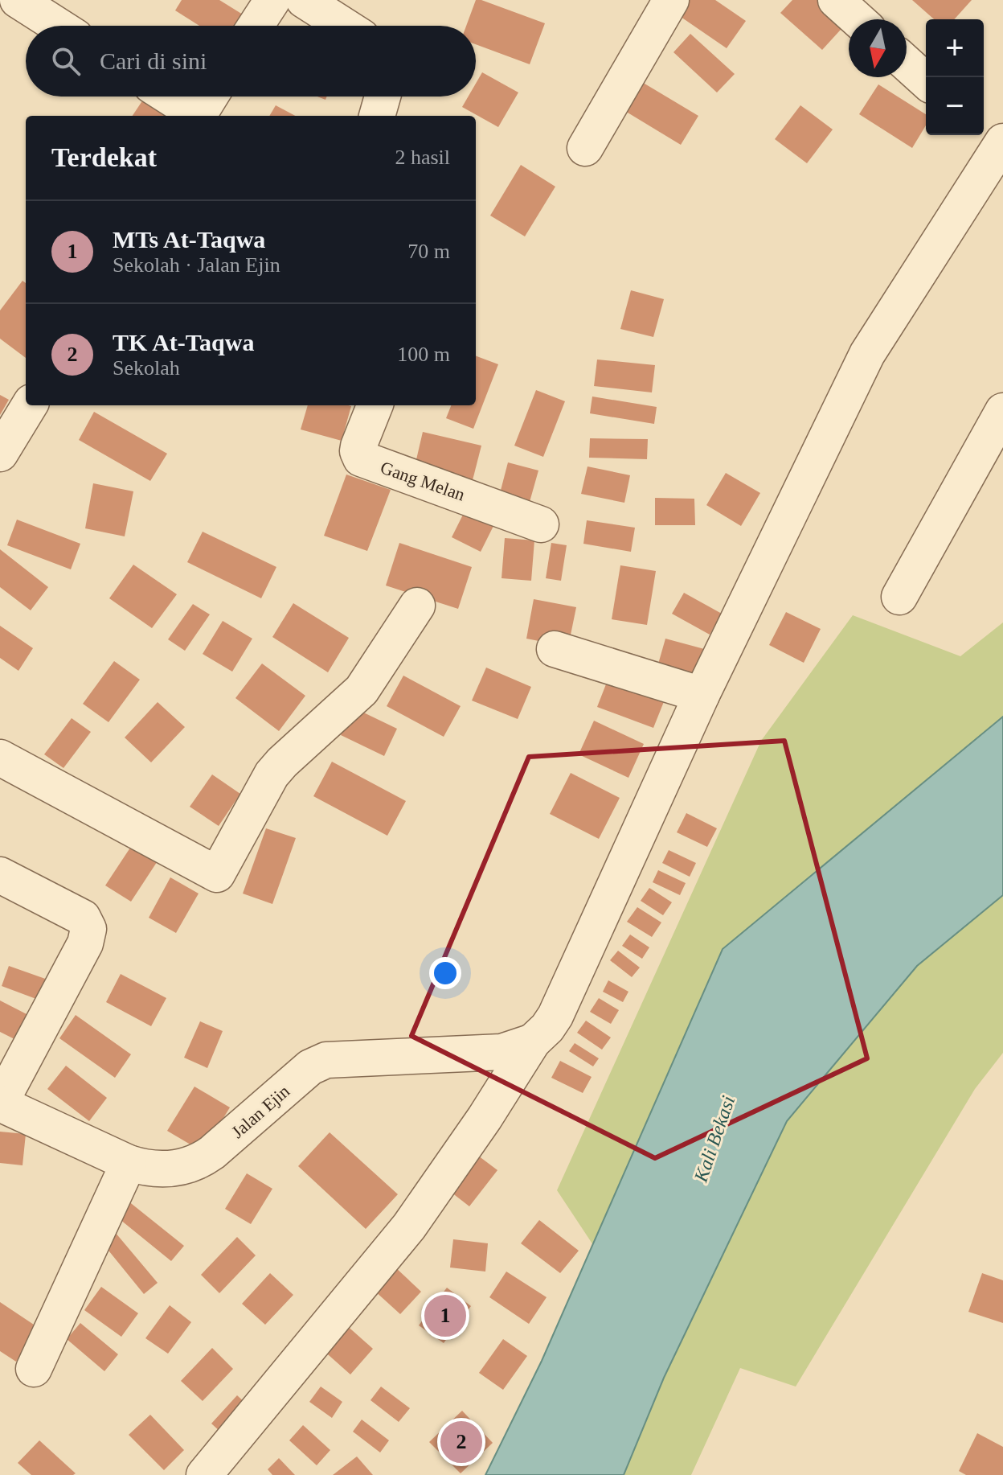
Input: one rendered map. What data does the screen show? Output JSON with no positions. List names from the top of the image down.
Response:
{
  "streets": {
    "street": ["Gang Melan", "Jalan Ejin"]
  },
  "water": ["Kali Bekasi"],
  "north": "bottom",
  "page": {
    "map_buttons": ["+", "−"],
    "search": "Cari di sini",
    "heading": ["Terdekat", "2 hasil"],
    "list": [
      {
        "mark": "1",
        "name": "MTs At-Taqwa",
        "note": "Sekolah · Jalan Ejin",
        "value": "70 m"
      },
      {
        "mark": "2",
        "name": "TK At-Taqwa",
        "note": "Sekolah",
        "value": "100 m"
      }
    ],
    "pins": ["1", "2"]
  }
}
